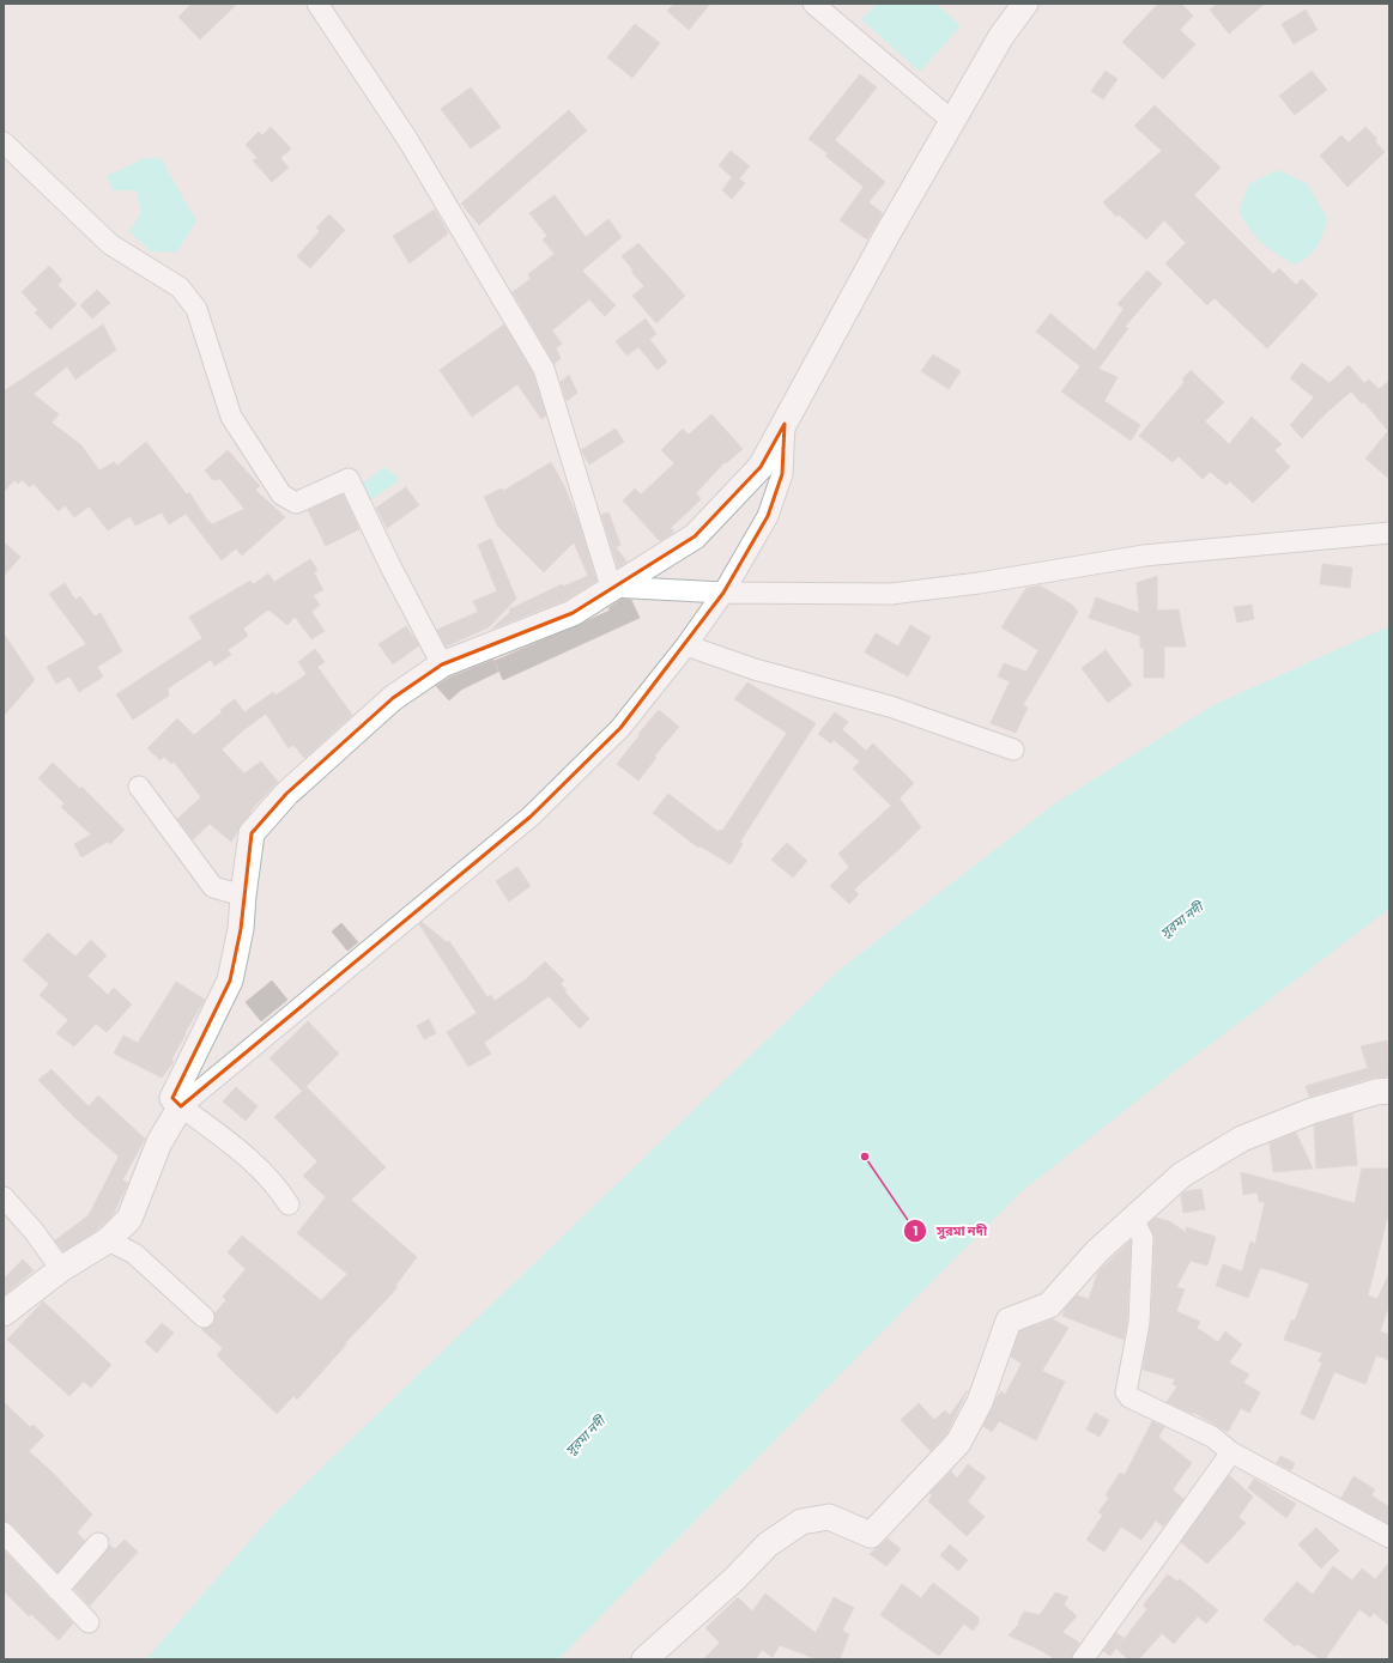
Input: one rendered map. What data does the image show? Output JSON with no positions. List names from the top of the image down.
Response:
{
  "water": ["সুরমা নদী"],
  "places": ["সুরমা নদী"]
}
